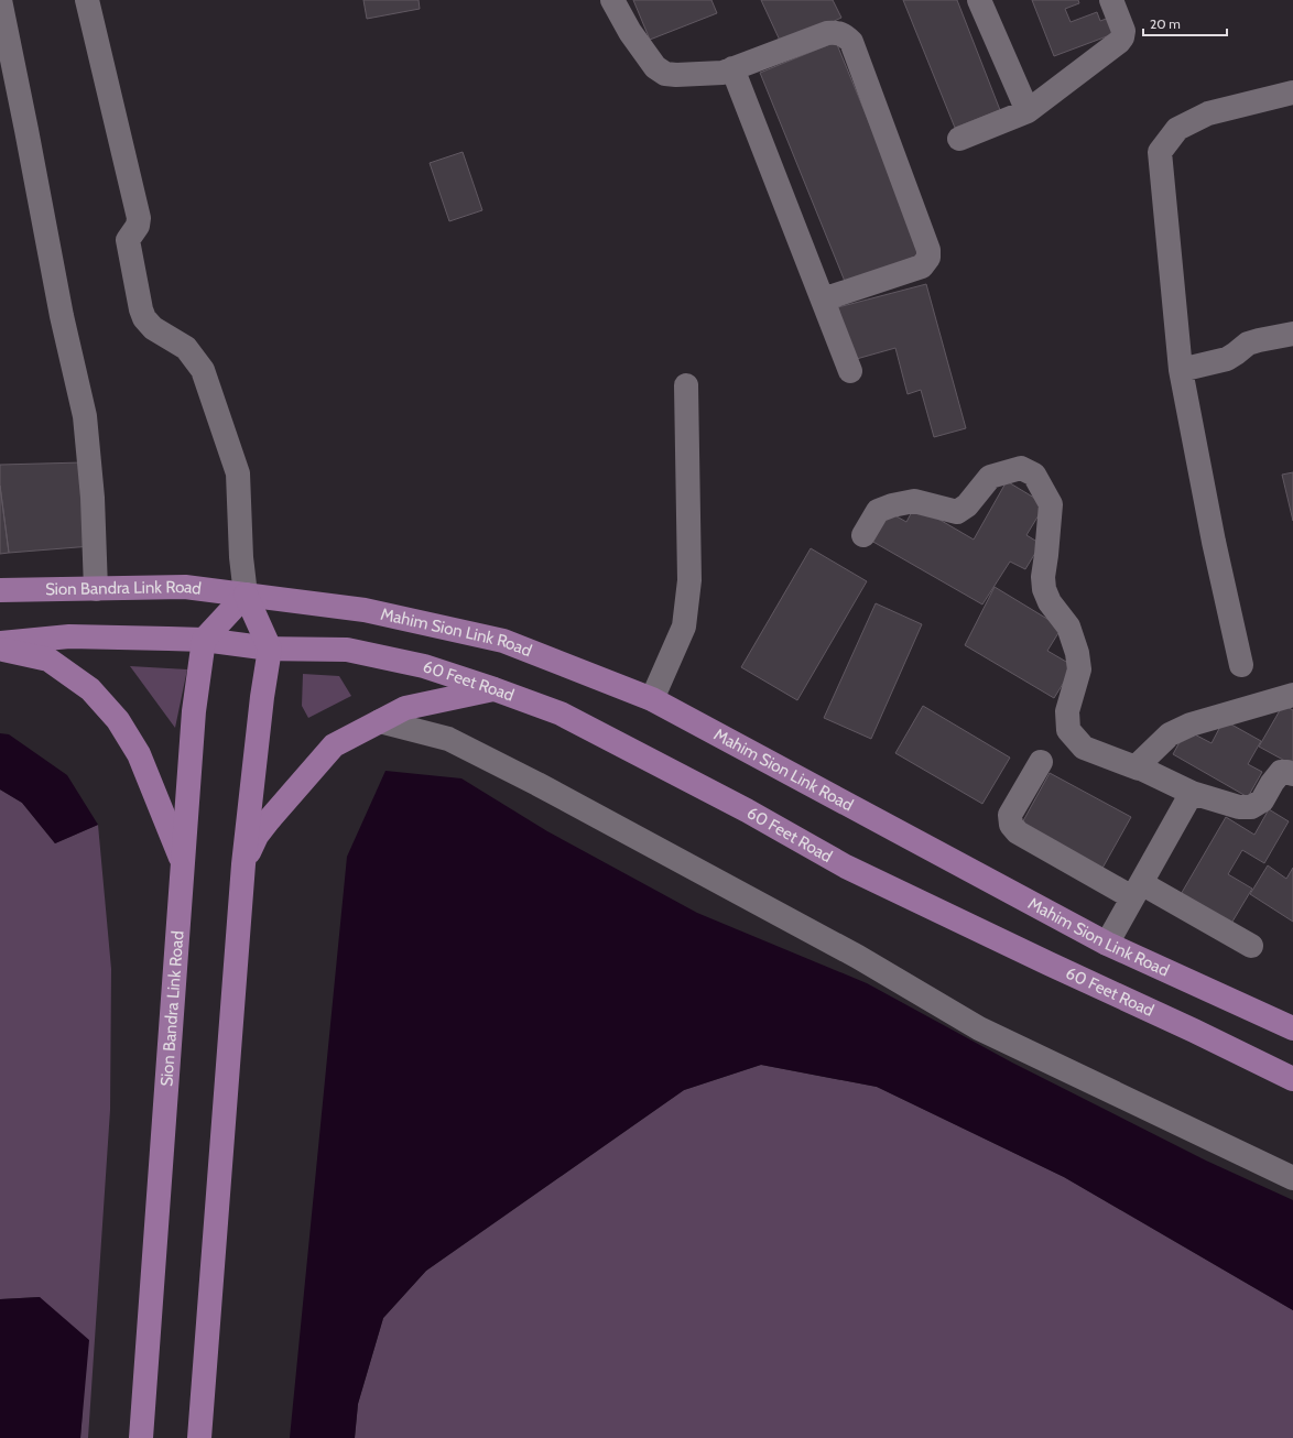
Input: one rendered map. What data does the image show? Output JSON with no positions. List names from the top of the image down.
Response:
{
  "streets": {
    "main road": ["Sion Bandra Link Road", "Mahim Sion Link Road", "60 Feet Road"]
  },
  "crossings": [
    ["Sion Bandra Link Road", "Mahim Sion Link Road"],
    ["Sion Bandra Link Road", "60 Feet Road"]
  ],
  "scale_bar": "20 m"
}
